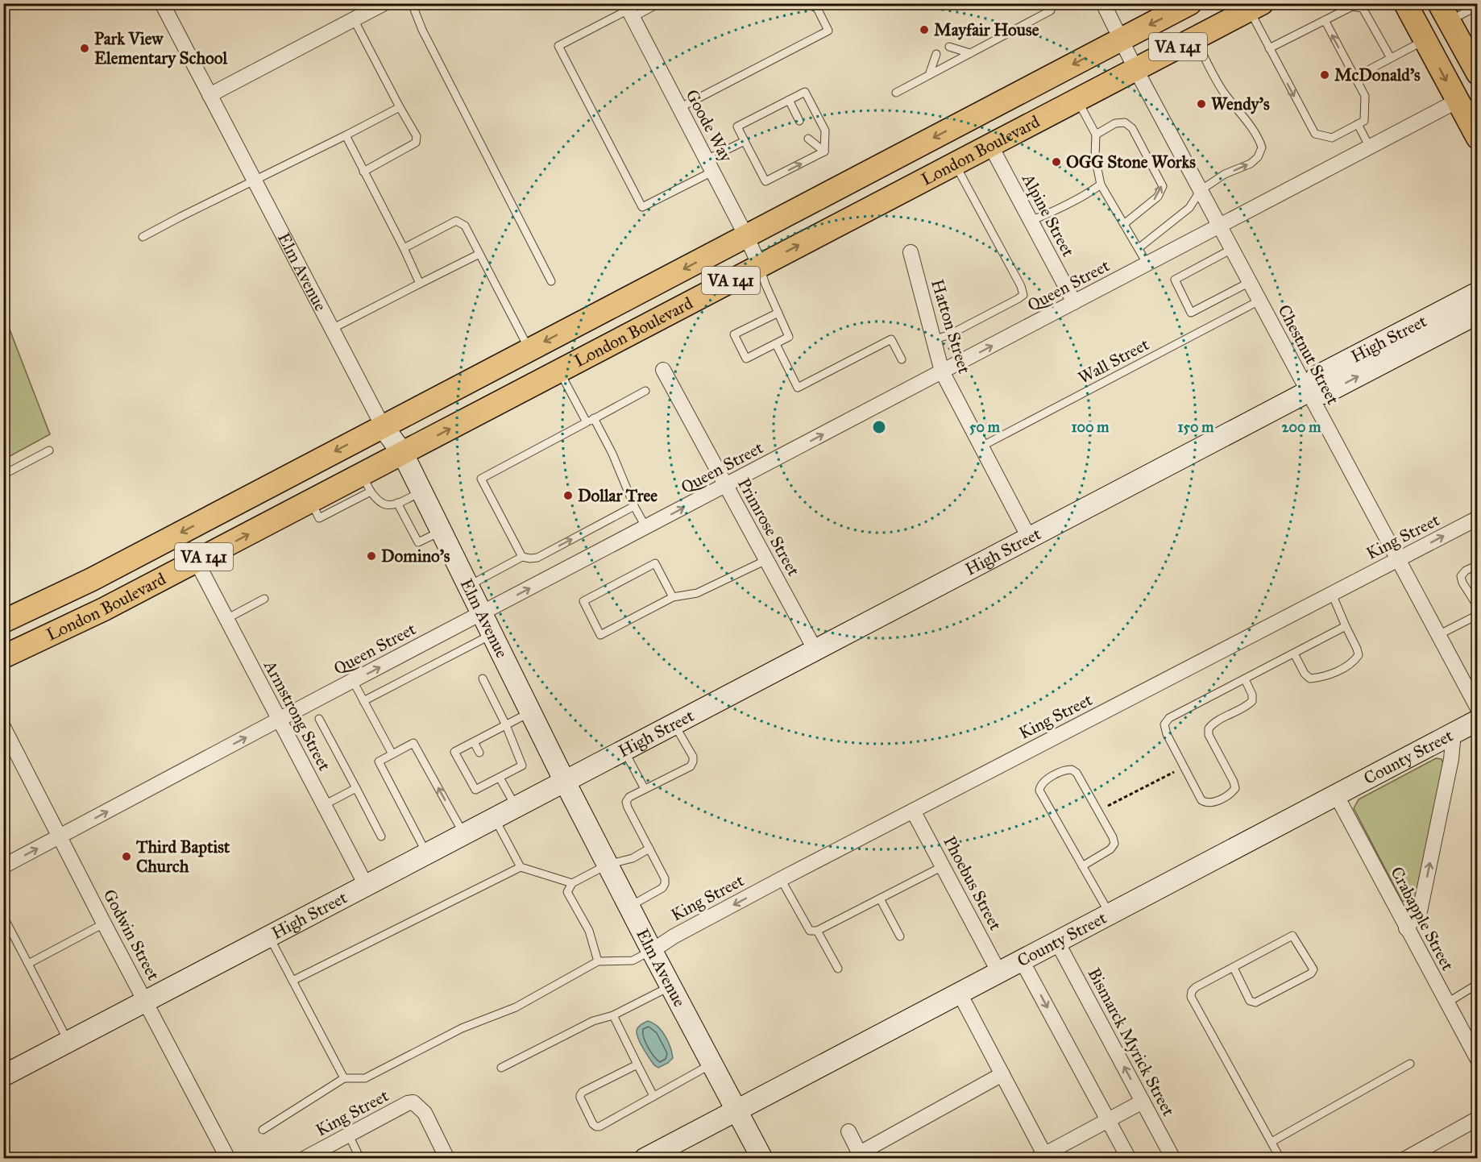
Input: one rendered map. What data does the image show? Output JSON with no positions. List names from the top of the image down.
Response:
{
  "streets": {
    "main road": [
      "VA 141",
      "London Boulevard",
      "Elm Avenue",
      "High Street",
      "County Street"
    ],
    "street": [
      "Goode Way",
      "Alpine Street",
      "Queen Street",
      "Hatton Street",
      "Chestnut Street",
      "Primrose Street",
      "King Street",
      "Armstrong Street",
      "Phoebus Street",
      "Crabapple Street",
      "Godwin Street",
      "Bismarck Myrick Street"
    ],
    "lane": ["Wall Street"]
  },
  "crossings": [
    ["Goode Way", "London Boulevard"],
    ["London Boulevard", "Alpine Street"],
    ["London Boulevard", "Elm Avenue"],
    ["London Boulevard", "Chestnut Street"],
    ["London Boulevard", "Armstrong Street"],
    ["Alpine Street", "Queen Street"],
    ["Elm Avenue", "Queen Street"],
    ["Elm Avenue", "High Street"],
    ["Elm Avenue", "King Street"],
    ["Elm Avenue", "County Street"],
    ["Queen Street", "Hatton Street"],
    ["Queen Street", "Chestnut Street"],
    ["Queen Street", "Primrose Street"],
    ["Queen Street", "Armstrong Street"],
    ["Queen Street", "Godwin Street"],
    ["Hatton Street", "High Street"],
    ["Hatton Street", "Wall Street"],
    ["High Street", "Chestnut Street"],
    ["High Street", "Primrose Street"],
    ["High Street", "Armstrong Street"],
    ["High Street", "Godwin Street"],
    ["Chestnut Street", "Wall Street"],
    ["Chestnut Street", "King Street"],
    ["King Street", "Phoebus Street"],
    ["County Street", "Phoebus Street"],
    ["County Street", "Crabapple Street"],
    ["County Street", "Bismarck Myrick Street"]
  ],
  "one_way": ["Queen Street"],
  "places": [
    "Mayfair House",
    "Park View Elementary School",
    "McDonald's",
    "Wendy's",
    "OGG Stone Works",
    "Dollar Tree",
    "Domino's",
    "Third Baptist Church"
  ],
  "rings": [
    "50 m",
    "100 m",
    "150 m",
    "200 m"
  ]
}
